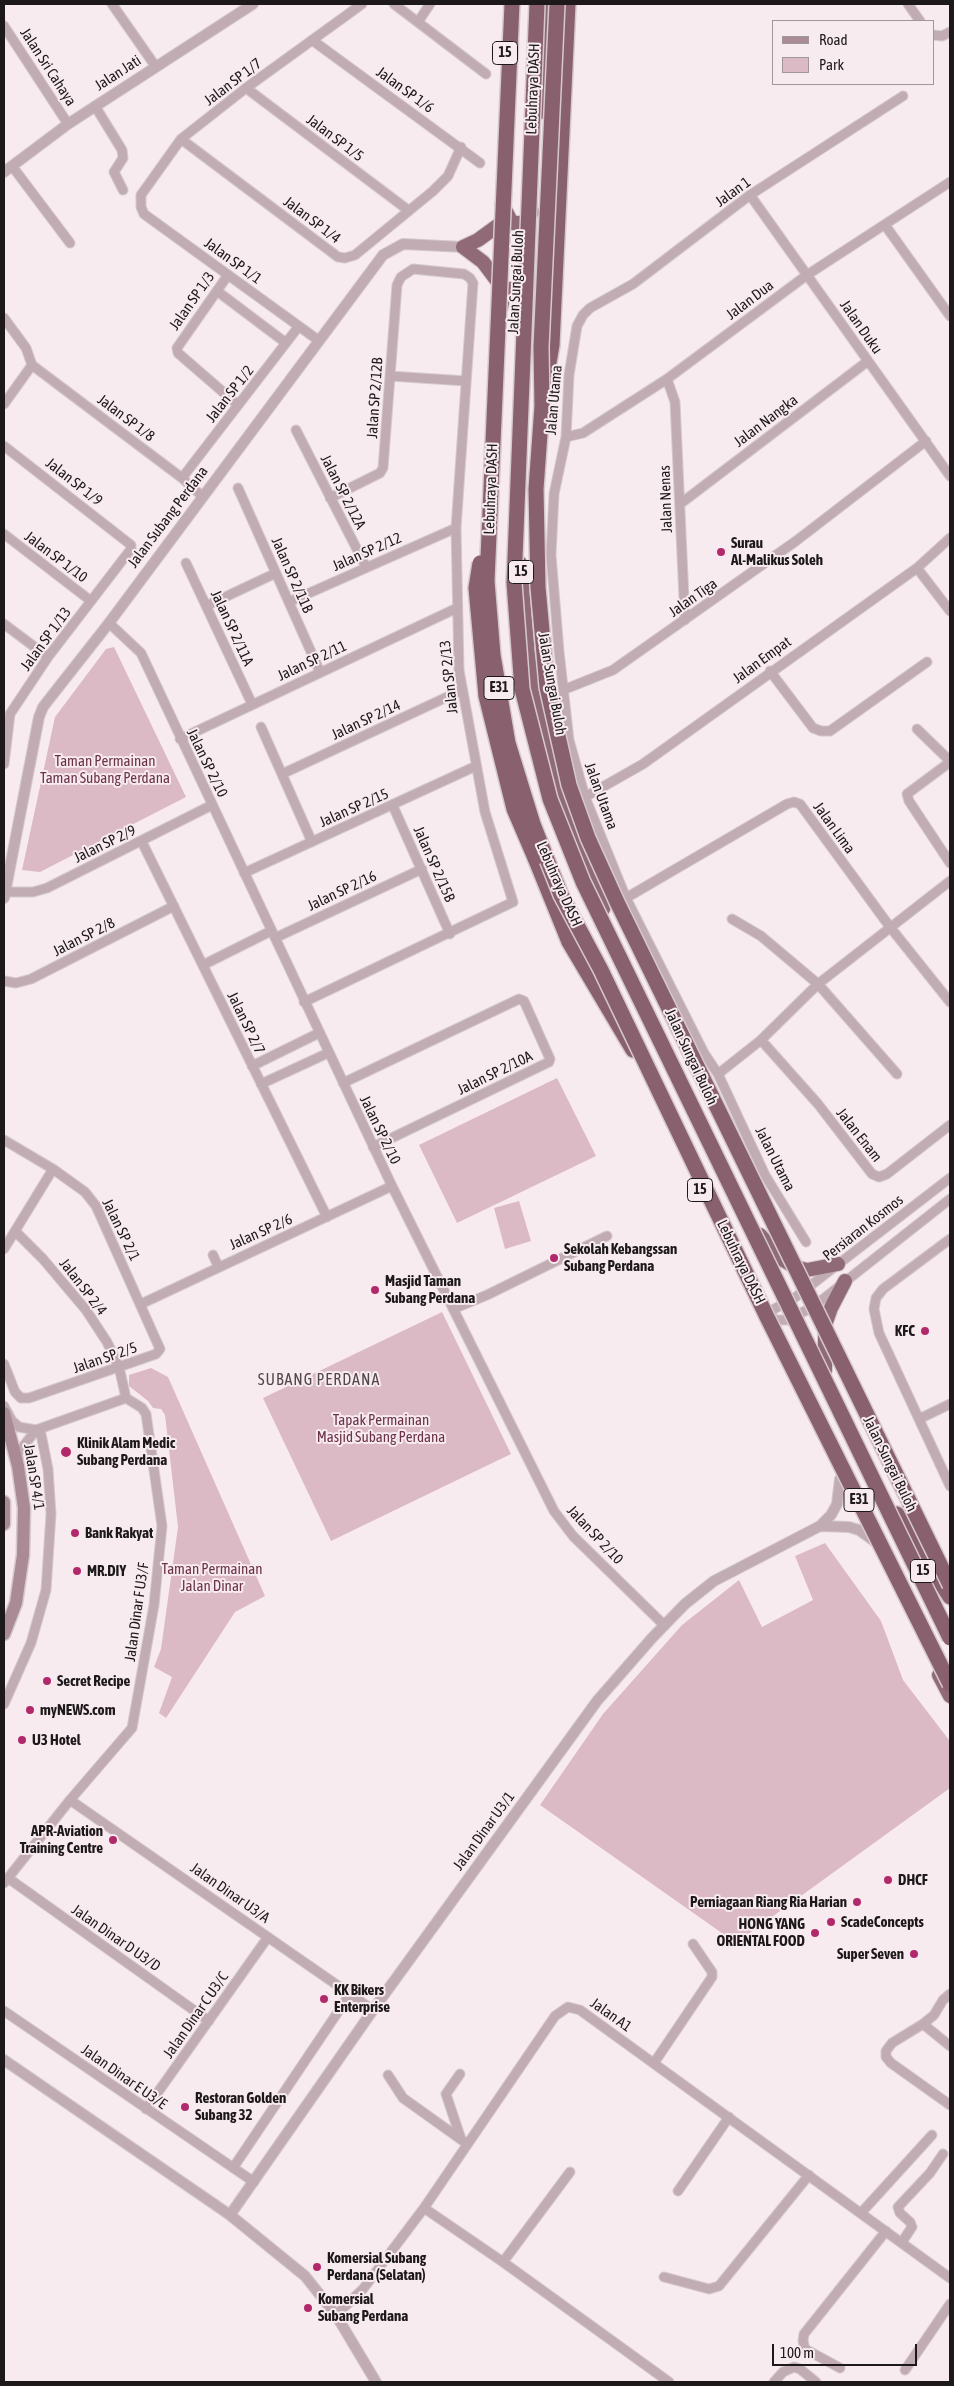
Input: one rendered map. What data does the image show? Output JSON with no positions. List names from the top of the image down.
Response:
{
  "streets": {
    "highway": [
      "15",
      "Lebuhraya DASH",
      "Jalan Sungai Buloh",
      "E31"
    ],
    "main road": ["Jalan SP 4/1"],
    "street": [
      "Jalan Sri Cahaya",
      "Jalan Jati",
      "Jalan SP 1/7",
      "Jalan SP 1/6",
      "Jalan SP 1/5",
      "Jalan 1",
      "Jalan SP 1/4",
      "Jalan SP 1/1",
      "Jalan Dua",
      "Jalan SP 1/3",
      "Jalan Duku",
      "Jalan SP 1/2",
      "Jalan SP 2/12B",
      "Jalan Utama",
      "Jalan SP 1/8",
      "Jalan Nangka",
      "Jalan SP 1/9",
      "Jalan SP 2/12A",
      "Jalan Nenas",
      "Jalan Subang Perdana",
      "Jalan SP 2/12",
      "Jalan SP 1/10",
      "Jalan SP 2/11B",
      "Jalan Tiga",
      "Jalan SP 2/11A",
      "Jalan SP 1/13",
      "Jalan Empat",
      "Jalan SP 2/11",
      "Jalan SP 2/13",
      "Jalan SP 2/14",
      "Jalan SP 2/10",
      "Jalan SP 2/15",
      "Jalan Lima",
      "Jalan SP 2/9",
      "Jalan SP 2/15B",
      "Jalan SP 2/16",
      "Jalan SP 2/8",
      "Jalan SP 2/7",
      "Jalan SP 2/10A",
      "Jalan Enam",
      "Persiaran Kosmos",
      "Jalan SP 2/1",
      "Jalan SP 2/6",
      "Jalan SP 2/4",
      "Jalan SP 2/5",
      "Jalan Dinar F U3/F",
      "Jalan Dinar U3/1",
      "Jalan Dinar U3/A",
      "Jalan Dinar D U3/D",
      "Jalan Dinar C U3/C",
      "Jalan A1",
      "Jalan Dinar E U3/E"
    ]
  },
  "crossings": [
    ["Jalan Sri Cahaya", "Jalan Jati"],
    ["Jalan SP 1/7", "Jalan SP 1/6"],
    ["Jalan SP 1/7", "Jalan SP 1/5"],
    ["Jalan SP 1/7", "Jalan SP 1/4"],
    ["Jalan SP 1/7", "Jalan SP 1/1"],
    ["Lebuhraya DASH", "Jalan Sungai Buloh"],
    ["Jalan SP 1/6", "Jalan SP 1/4"],
    ["Jalan SP 1/5", "Jalan SP 1/4"],
    ["Jalan 1", "Jalan Duku"],
    ["Jalan 1", "Jalan Utama"],
    ["Jalan SP 1/1", "Jalan SP 1/3"],
    ["Jalan SP 1/1", "Jalan SP 1/2"],
    ["Jalan SP 1/1", "Jalan Subang Perdana"],
    ["Jalan Sungai Buloh", "Persiaran Kosmos"],
    ["Jalan Dua", "Jalan Duku"],
    ["Jalan Dua", "Jalan Utama"],
    ["Jalan Dua", "Jalan Nenas"],
    ["Jalan SP 1/3", "Jalan SP 1/2"],
    ["Jalan Duku", "Jalan Nangka"],
    ["Jalan Duku", "Jalan Tiga"],
    ["Jalan SP 1/2", "Jalan SP 1/8"],
    ["Jalan SP 2/12B", "Jalan SP 2/12A"],
    ["Jalan SP 2/12B", "Jalan SP 2/13"],
    ["Jalan Utama", "Jalan Tiga"],
    ["Jalan Utama", "Jalan Empat"],
    ["Jalan Utama", "Jalan Lima"],
    ["Jalan SP 1/8", "Jalan Subang Perdana"],
    ["Jalan Nangka", "Jalan Nenas"],
    ["Jalan SP 1/9", "Jalan SP 1/13"],
    ["Jalan SP 2/12A", "Jalan SP 2/12"],
    ["Jalan Nenas", "Jalan Tiga"],
    ["Jalan Subang Perdana", "Jalan SP 2/10"],
    ["Jalan Subang Perdana", "Jalan SP 2/9"],
    ["Jalan SP 2/12", "Jalan SP 2/11B"],
    ["Jalan SP 2/12", "Jalan SP 2/13"],
    ["Jalan SP 1/10", "Jalan SP 1/13"],
    ["Jalan SP 2/11B", "Jalan SP 2/11"],
    ["Jalan SP 2/11A", "Jalan SP 2/11"],
    ["Jalan SP 2/11", "Jalan SP 2/13"],
    ["Jalan SP 2/11", "Jalan SP 2/10"],
    ["Jalan SP 2/13", "Jalan SP 2/14"],
    ["Jalan SP 2/13", "Jalan SP 2/10"],
    ["Jalan SP 2/13", "Jalan SP 2/15"],
    ["Jalan SP 2/13", "Jalan SP 2/15B"],
    ["Jalan SP 2/10", "Jalan SP 2/15"],
    ["Jalan SP 2/10", "Jalan SP 2/9"],
    ["Jalan SP 2/10", "Jalan SP 2/16"],
    ["Jalan SP 2/10", "Jalan SP 2/10A"],
    ["Jalan SP 2/10", "Jalan SP 2/6"],
    ["Jalan SP 2/10", "Jalan Dinar U3/1"],
    ["Jalan SP 2/15", "Jalan SP 2/15B"],
    ["Jalan SP 2/9", "Jalan SP 2/7"],
    ["Jalan SP 2/15B", "Jalan SP 2/16"],
    ["Jalan SP 2/16", "Jalan SP 2/7"],
    ["Jalan SP 2/8", "Jalan SP 2/7"],
    ["Jalan SP 2/7", "Jalan SP 2/6"],
    ["Jalan SP 2/1", "Jalan SP 2/6"],
    ["Jalan SP 2/1", "Jalan SP 2/5"],
    ["Jalan SP 2/4", "Jalan SP 2/5"],
    ["Jalan SP 2/4", "Jalan Dinar F U3/F"],
    ["Jalan Dinar F U3/F", "Jalan Dinar U3/A"],
    ["Jalan Dinar F U3/F", "Jalan Dinar D U3/D"],
    ["Jalan Dinar U3/1", "Jalan Dinar U3/A"],
    ["Jalan Dinar U3/1", "Jalan Dinar E U3/E"],
    ["Jalan Dinar U3/A", "Jalan Dinar C U3/C"],
    ["Jalan Dinar D U3/D", "Jalan Dinar C U3/C"],
    ["Jalan Dinar C U3/C", "Jalan Dinar E U3/E"]
  ],
  "districts": ["SUBANG PERDANA"],
  "parks": ["Taman Permainan Taman Subang Perdana", "Tapak Permainan Masjid Subang Perdana", "Taman Permainan Jalan Dinar"],
  "places": [
    "Surau Al-Malikus Soleh",
    "Sekolah Kebangssan Subang Perdana",
    "Masjid Taman Subang Perdana",
    "KFC",
    "Klinik Alam Medic Subang Perdana",
    "Bank Rakyat",
    "MR.DIY",
    "Secret Recipe",
    "myNEWS.com",
    "U3 Hotel",
    "APR-Aviation Training Centre",
    "DHCF",
    "Perniagaan Riang Ria Harian",
    "ScadeConcepts",
    "HONG YANG ORIENTAL FOOD",
    "Super Seven",
    "KK Bikers Enterprise",
    "Restoran Golden Subang 32",
    "Komersial Subang Perdana (Selatan)",
    "Komersial Subang Perdana"
  ],
  "legend": ["Road", "Park"],
  "scale_bar": "100 m"
}
